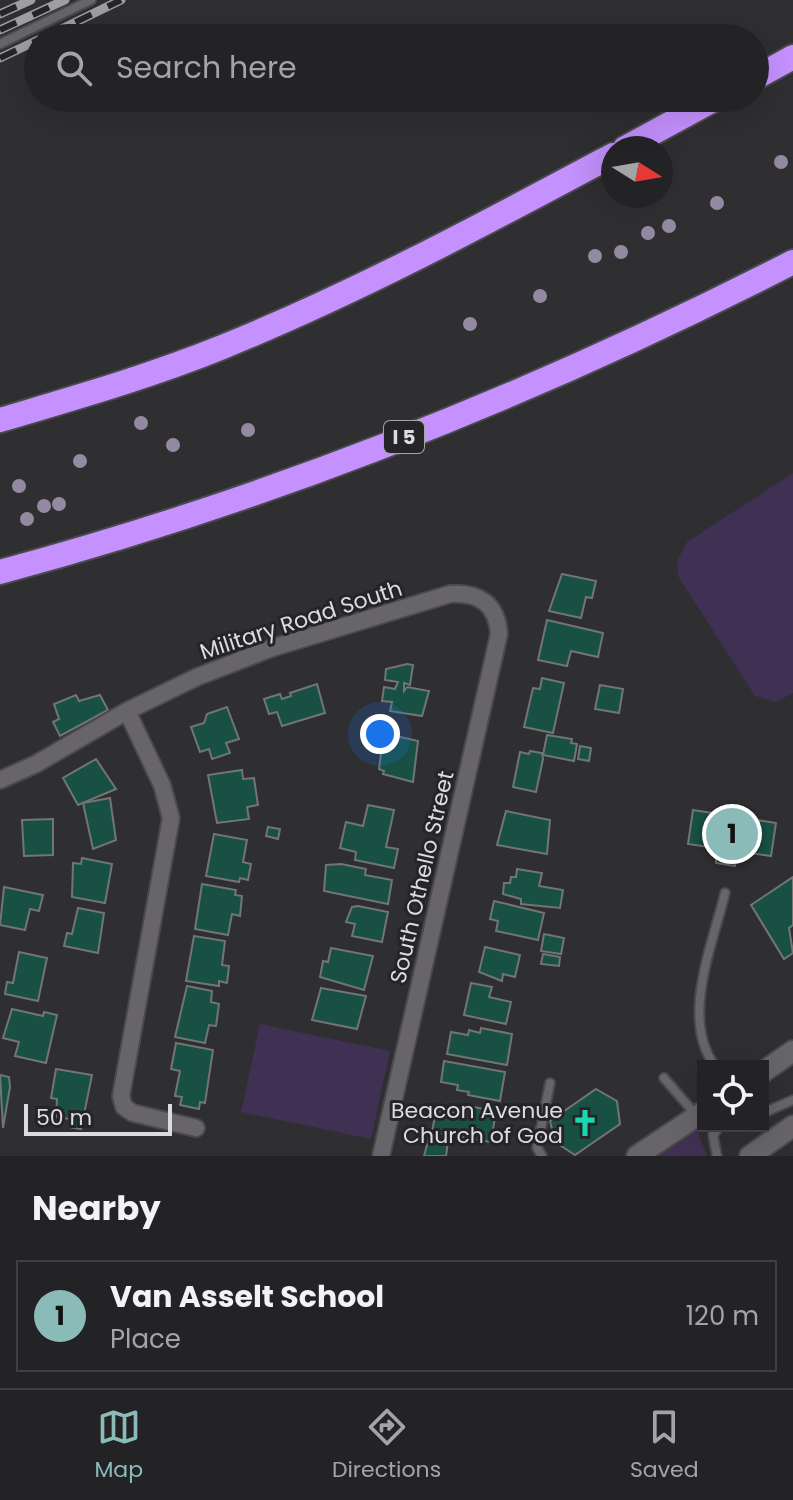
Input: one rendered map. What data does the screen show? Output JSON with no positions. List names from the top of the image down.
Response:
{
  "streets": {
    "highway": ["I 5"],
    "street": ["Military Road South", "South Othello Street"]
  },
  "crossings": [
    ["Military Road South", "South Othello Street"]
  ],
  "places": {
    "church": ["Beacon Avenue Church of God"]
  },
  "scale_bar": "50 m",
  "north": "right",
  "page": {
    "search": "Search here",
    "pins": "1",
    "scale": "50 m",
    "heading": "Nearby",
    "list": [
      {
        "mark": "1",
        "name": "Van Asselt School",
        "note": "Place",
        "value": "120 m"
      }
    ],
    "nav": ["Map", "Directions", "Saved"]
  }
}
